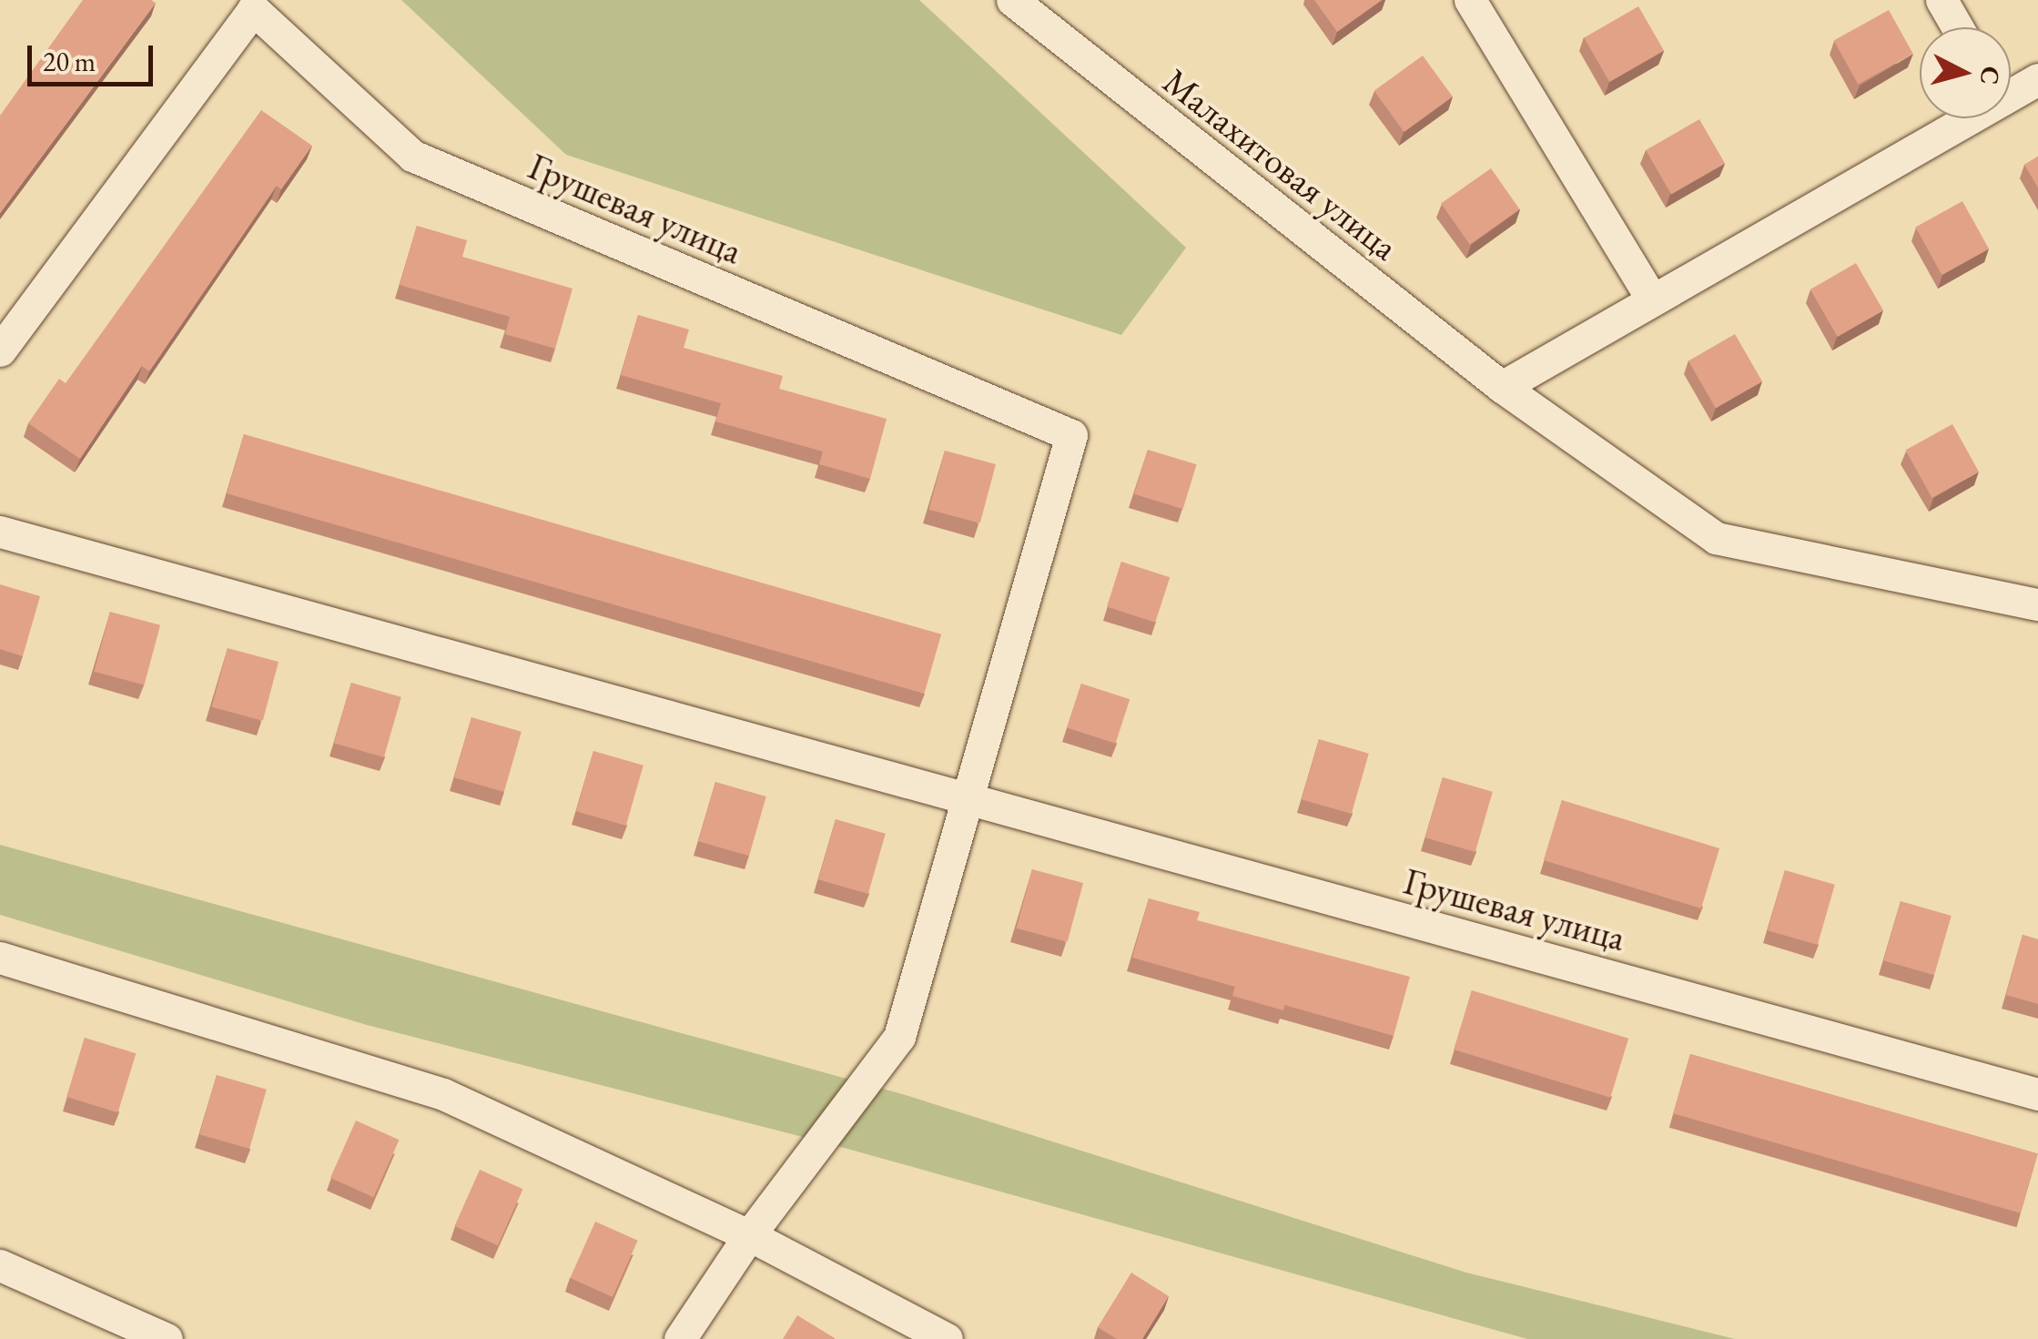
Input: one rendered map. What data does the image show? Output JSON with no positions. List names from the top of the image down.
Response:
{
  "streets": {
    "street": ["Малахитовая улица", "Грушевая улица"]
  },
  "scale_bar": "20 m",
  "north": "right"
}
